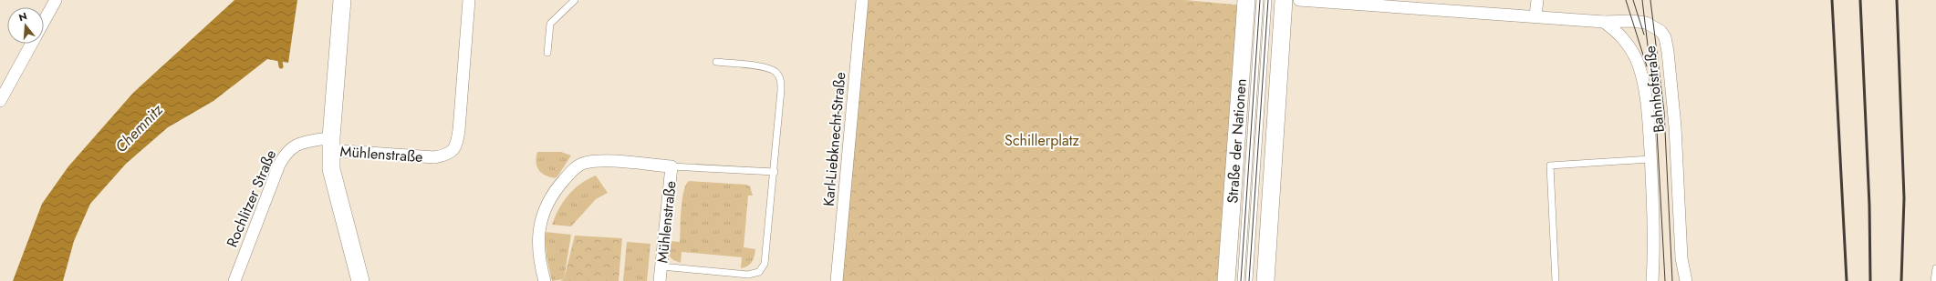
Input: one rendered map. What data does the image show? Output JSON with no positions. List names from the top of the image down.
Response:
{
  "streets": {
    "main road": ["Straße der Nationen", "Mühlenstraße"],
    "street": ["Bahnhofstraße", "Karl-Liebknecht-Straße", "Rochlitzer Straße"]
  },
  "crossings": [
    ["Mühlenstraße", "Rochlitzer Straße"]
  ],
  "water": ["Chemnitz"],
  "parks": ["Schillerplatz"],
  "north": "top"
}
